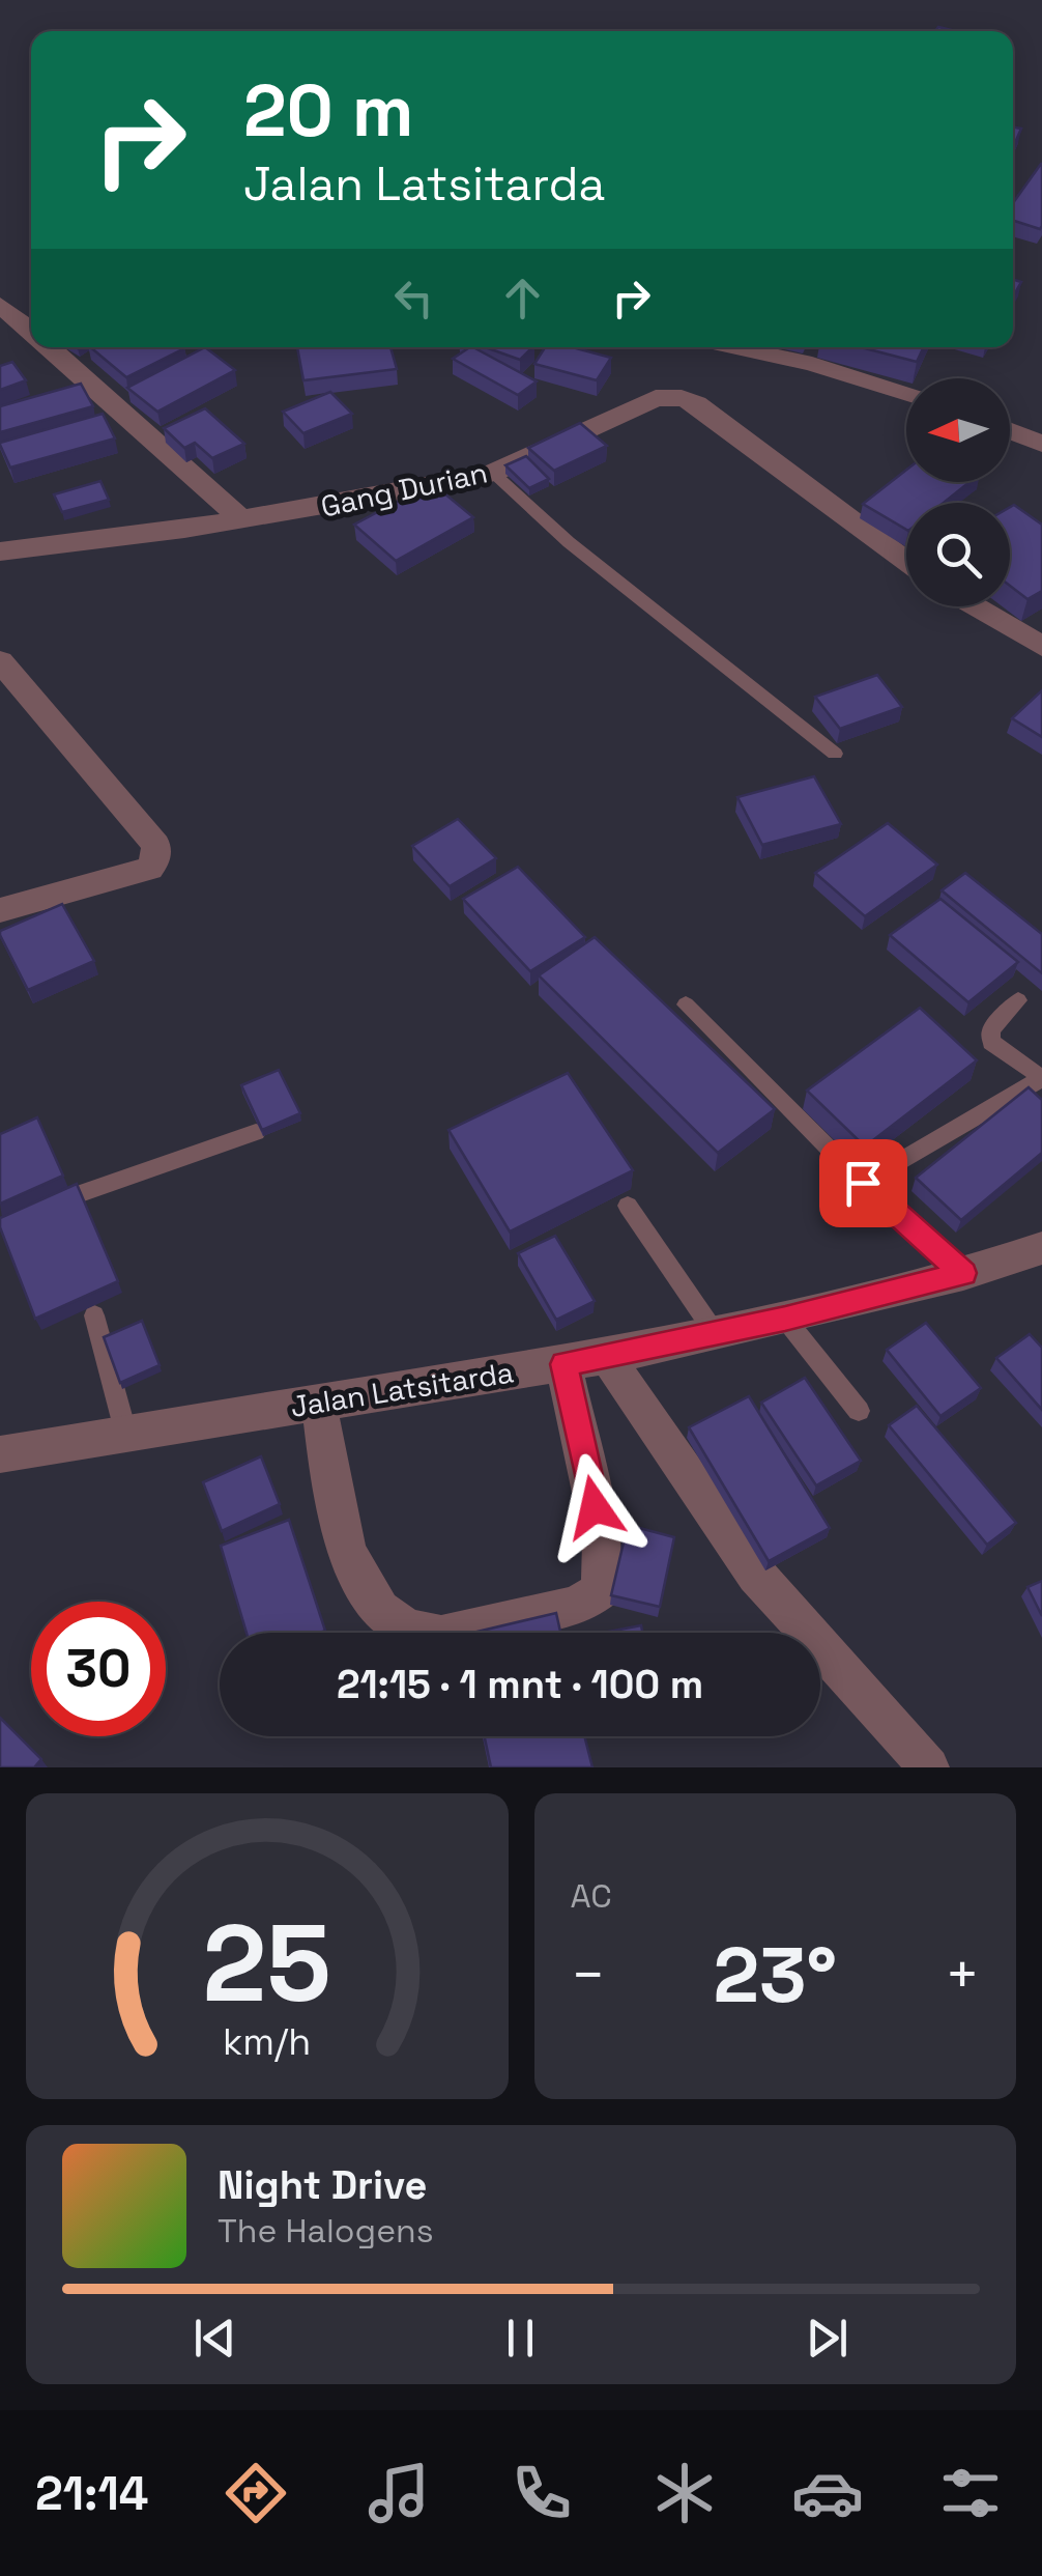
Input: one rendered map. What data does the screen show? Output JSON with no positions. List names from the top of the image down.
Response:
{
  "streets": {
    "street": ["Gang Durian", "Jalan Latsitarda"]
  },
  "north": "left",
  "page": {
    "turn": ["20 m", "Jalan Latsitarda"],
    "limit": "30",
    "trip": "21:15 · 1 mnt · 100 m",
    "tile": "AC",
    "heat": ["−", "23°", "+"],
    "song": ["Night Drive", "The Halogens"],
    "tabs": "21:14",
    "gauge": ["25", "km/h"]
  }
}
